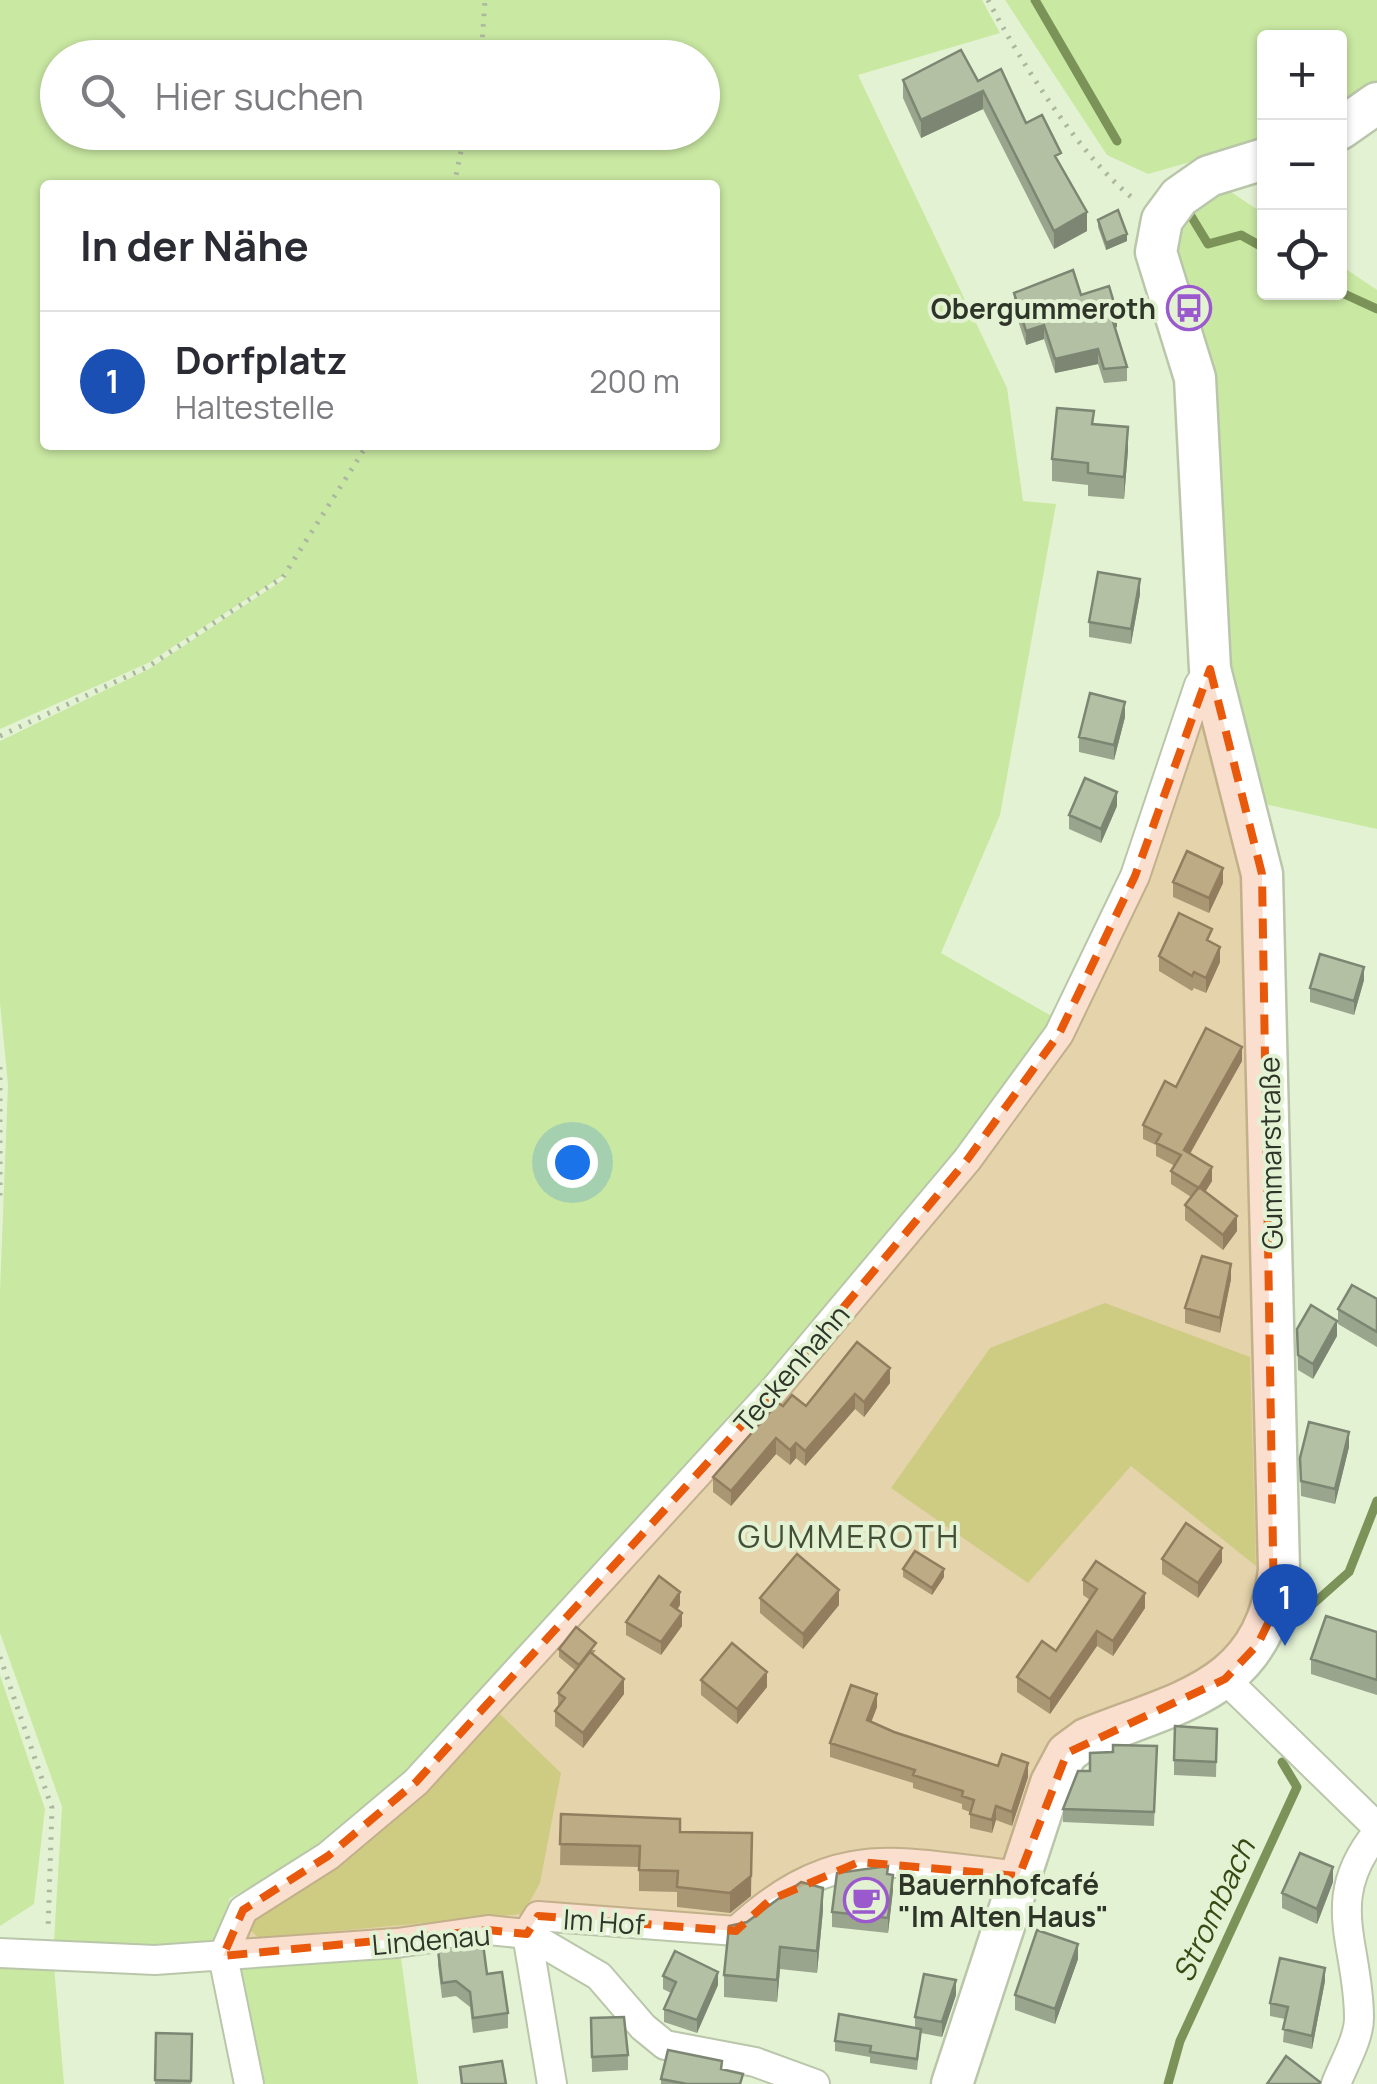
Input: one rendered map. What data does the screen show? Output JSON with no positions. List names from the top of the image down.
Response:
{
  "streets": {
    "street": [
      "Gummarstraße",
      "Teckenhahn",
      "Im Hof",
      "Lindenau"
    ]
  },
  "crossings": [
    ["Gummarstraße", "Teckenhahn"],
    ["Gummarstraße", "Im Hof"],
    ["Teckenhahn", "Lindenau"],
    ["Im Hof", "Lindenau"]
  ],
  "districts": ["GUMMEROTH"],
  "water": ["Strombach"],
  "places": {
    "bus stop": ["Obergummeroth"],
    "cafe": ["Bauernhofcafé \"Im Alten Haus\""]
  },
  "page": {
    "map_buttons": ["+", "−"],
    "search": "Hier suchen",
    "heading": "In der Nähe",
    "list": [
      {
        "mark": "1",
        "name": "Dorfplatz",
        "note": "Haltestelle",
        "value": "200 m"
      }
    ],
    "pins": "1"
  }
}
